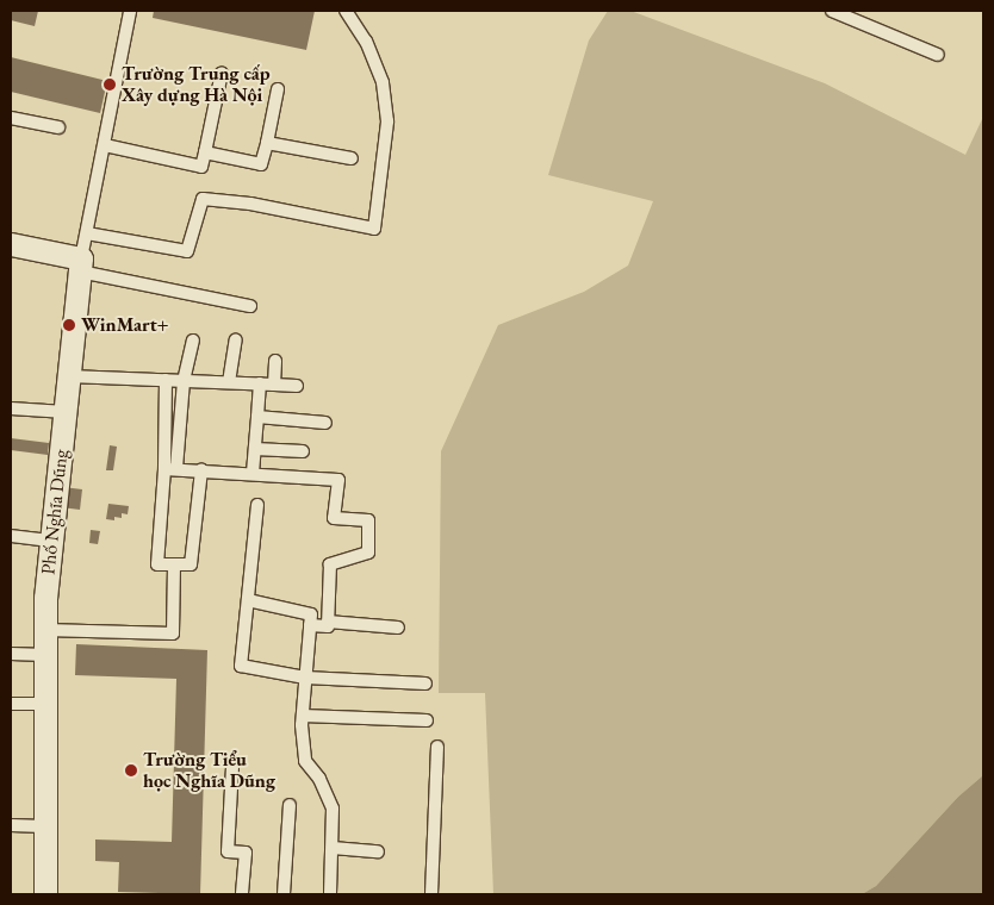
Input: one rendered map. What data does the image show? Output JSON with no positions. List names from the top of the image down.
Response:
{
  "streets": {
    "street": ["Phố Nghĩa Dũng"]
  },
  "places": ["Trường Trung cấp Xây dựng Hà Nội", "WinMart+", "Trường Tiểu học Nghĩa Dũng"]
}
